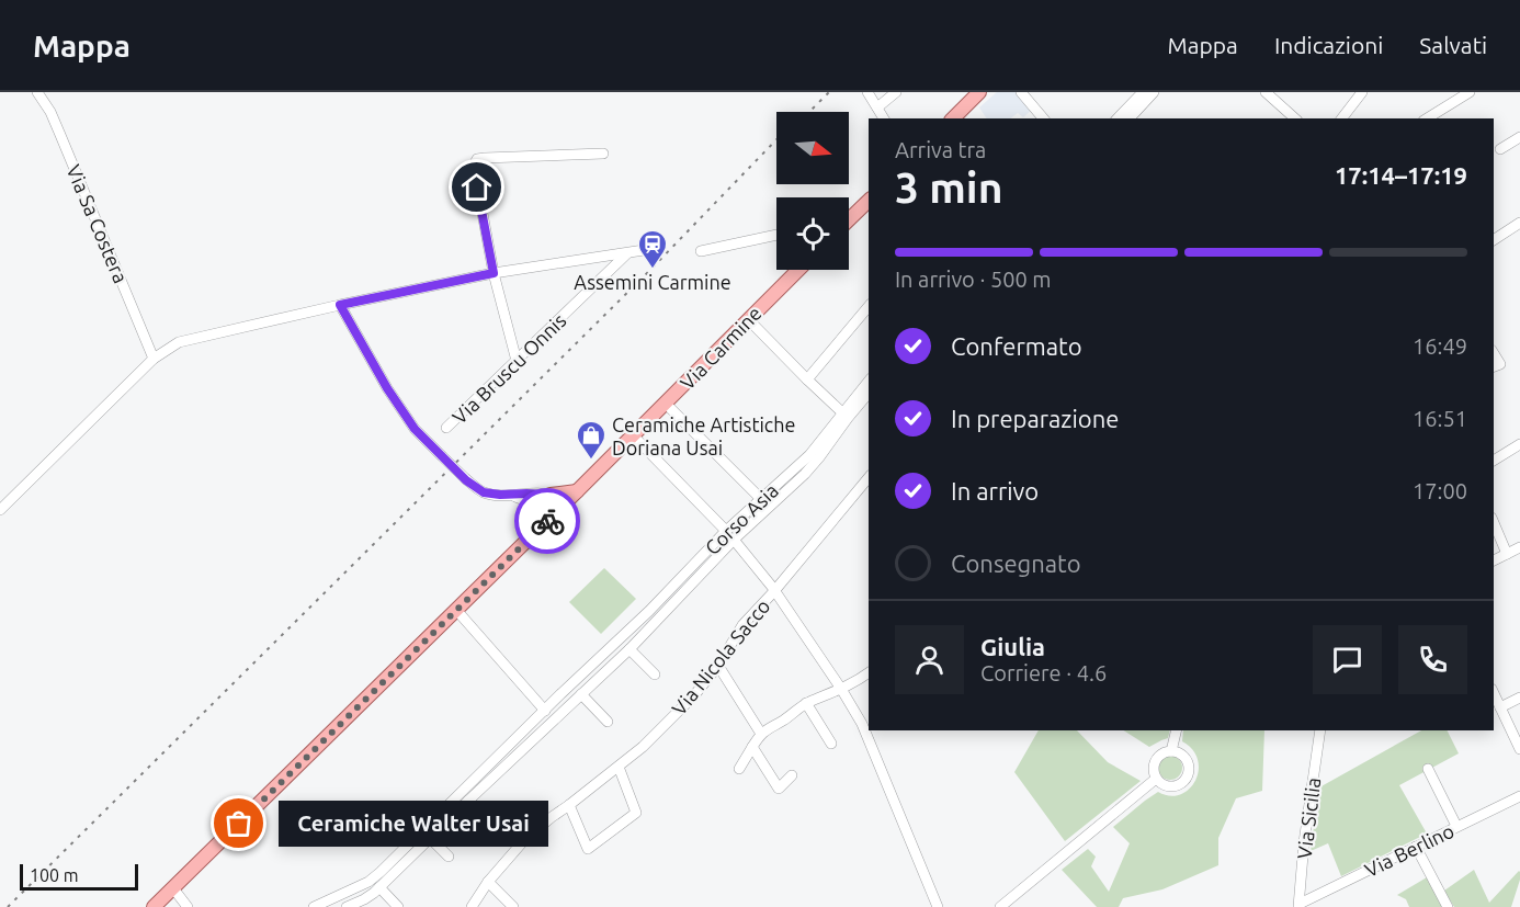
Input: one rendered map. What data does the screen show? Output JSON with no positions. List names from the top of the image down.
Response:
{
  "streets": {
    "main road": ["Via Carmine"],
    "street": [
      "Via Sa Costera",
      "Via Bruscu Onnis",
      "Corso Asia",
      "Via Nicola Sacco",
      "Via Sicilia",
      "Via Berlino"
    ]
  },
  "crossings": [
    ["Via Sicilia", "Via Berlino"]
  ],
  "places": {
    "station": ["Assemini Carmine"],
    "shop": ["Ceramiche Artistiche Doriana Usai"],
    "other": ["Ceramiche Walter Usai"]
  },
  "scale_bar": "100 m",
  "north": "right",
  "page": {
    "header": "Mappa",
    "nav": ["Mappa", "Indicazioni", "Salvati"],
    "heading": ["3 min", "Arriva tra", "17:14–17:19"],
    "panel": ["Giulia", "Corriere · 4.6"],
    "bar": "In arrivo · 500 m",
    "list": [
      ["Confermato", "16:49"],
      ["In preparazione", "16:51"],
      ["In arrivo", "17:00"],
      "Consegnato"
    ],
    "bubble": "Ceramiche Walter Usai",
    "scale": "100 m"
  }
}
